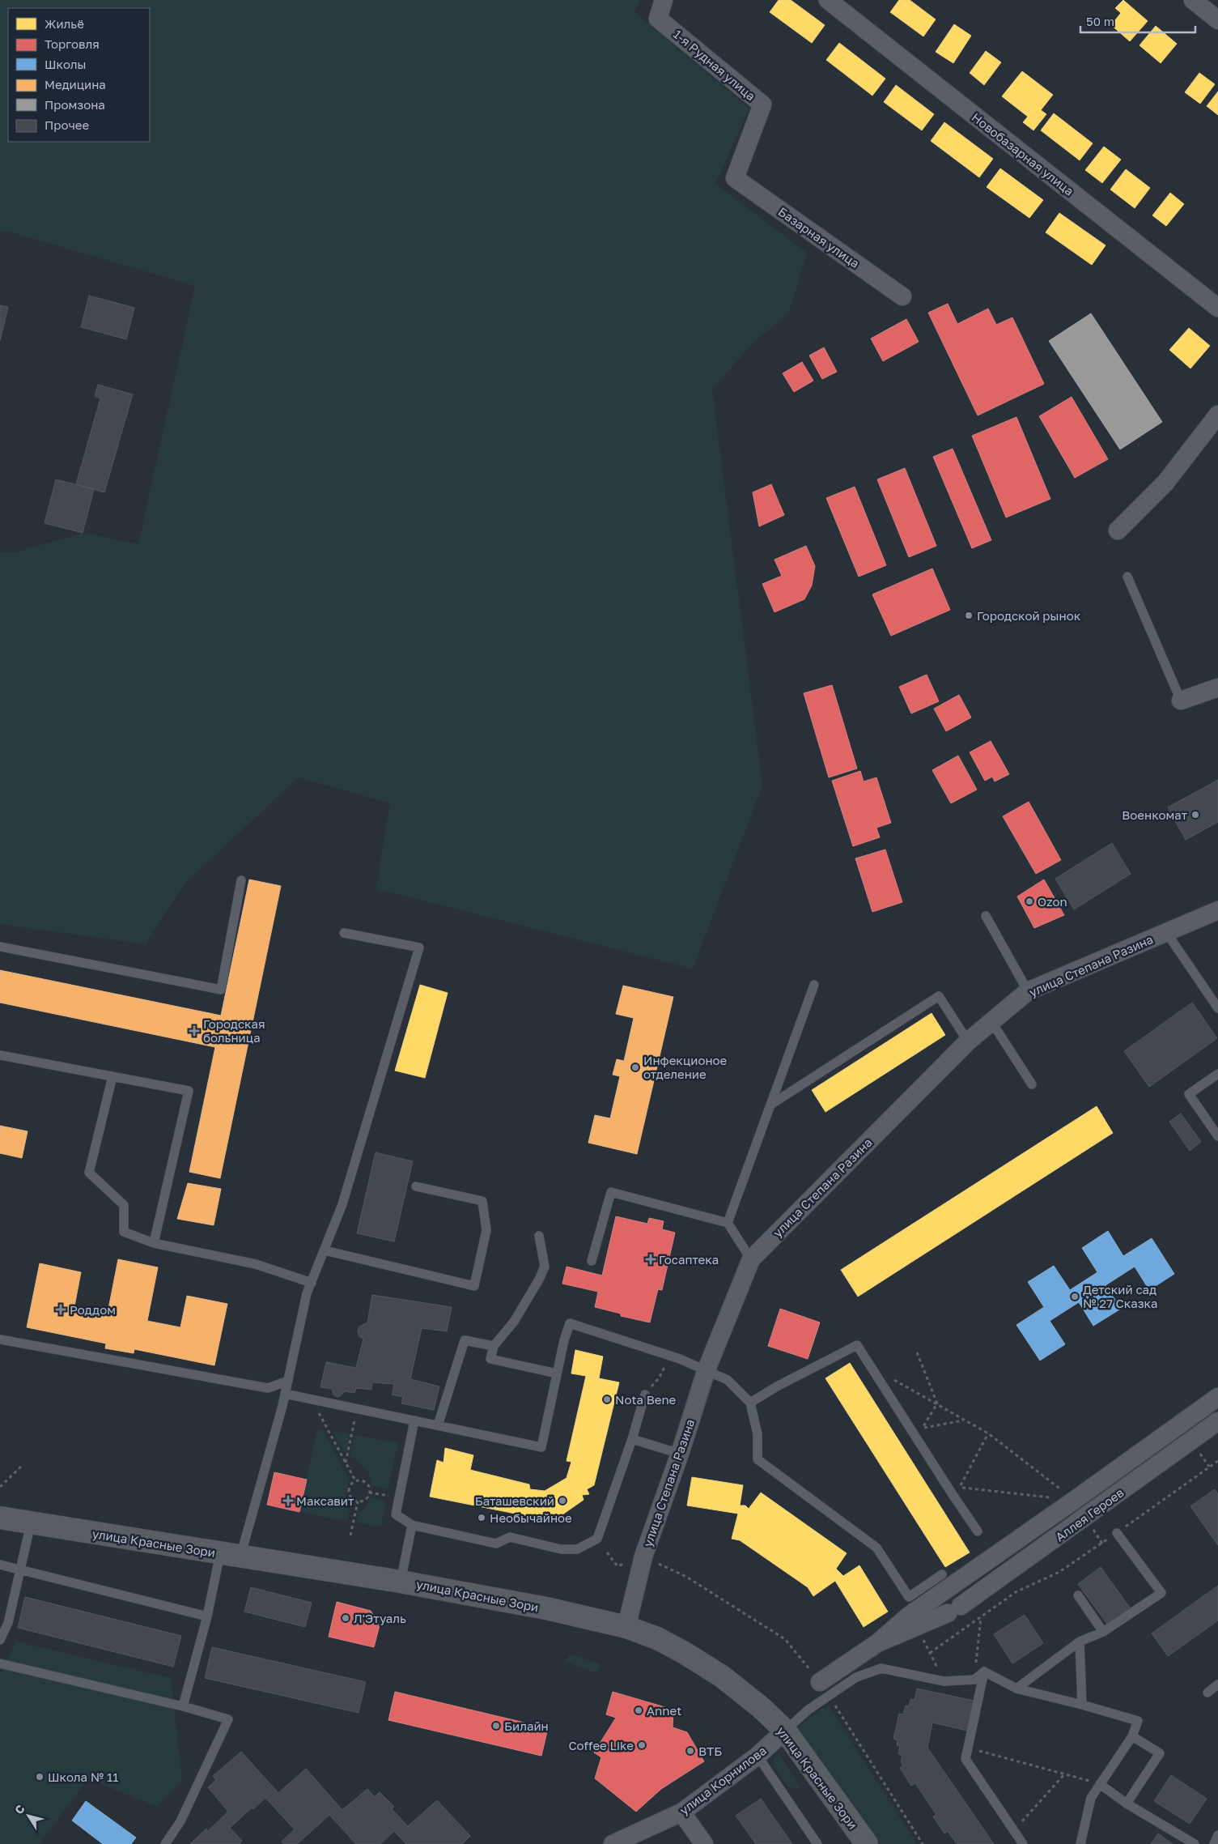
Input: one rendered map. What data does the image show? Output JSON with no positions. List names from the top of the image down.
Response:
{
  "streets": {
    "main road": ["улица Красные Зори"],
    "street": [
      "1-я Рудная улица",
      "Новобазарная улица",
      "Базарная улица",
      "улица Степана Разина",
      "Аллея Героев",
      "улица Корнилова"
    ]
  },
  "crossings": [
    ["1-я Рудная улица", "Базарная улица"],
    ["улица Степана Разина", "улица Красные Зори"],
    ["улица Красные Зори", "улица Корнилова"]
  ],
  "places": {
    "other": [
      "Городской рынок",
      "Военкомат",
      "Ozon",
      "Инфекционое отделение",
      "Детский сад № 27 Сказка",
      "Nota Bene",
      "Баташевский",
      "Необычайное",
      "Л'Этуаль",
      "Annet",
      "Билайн",
      "Coffee Like",
      "ВТБ",
      "Школа № 11"
    ],
    "health": [
      "Городская больница",
      "Госаптека",
      "Роддом",
      "Максавит"
    ]
  },
  "legend": [
    "Жильё",
    "Торговля",
    "Школы",
    "Медицина",
    "Промзона",
    "Прочее"
  ],
  "scale_bar": "50 m",
  "north": "top left"
}
